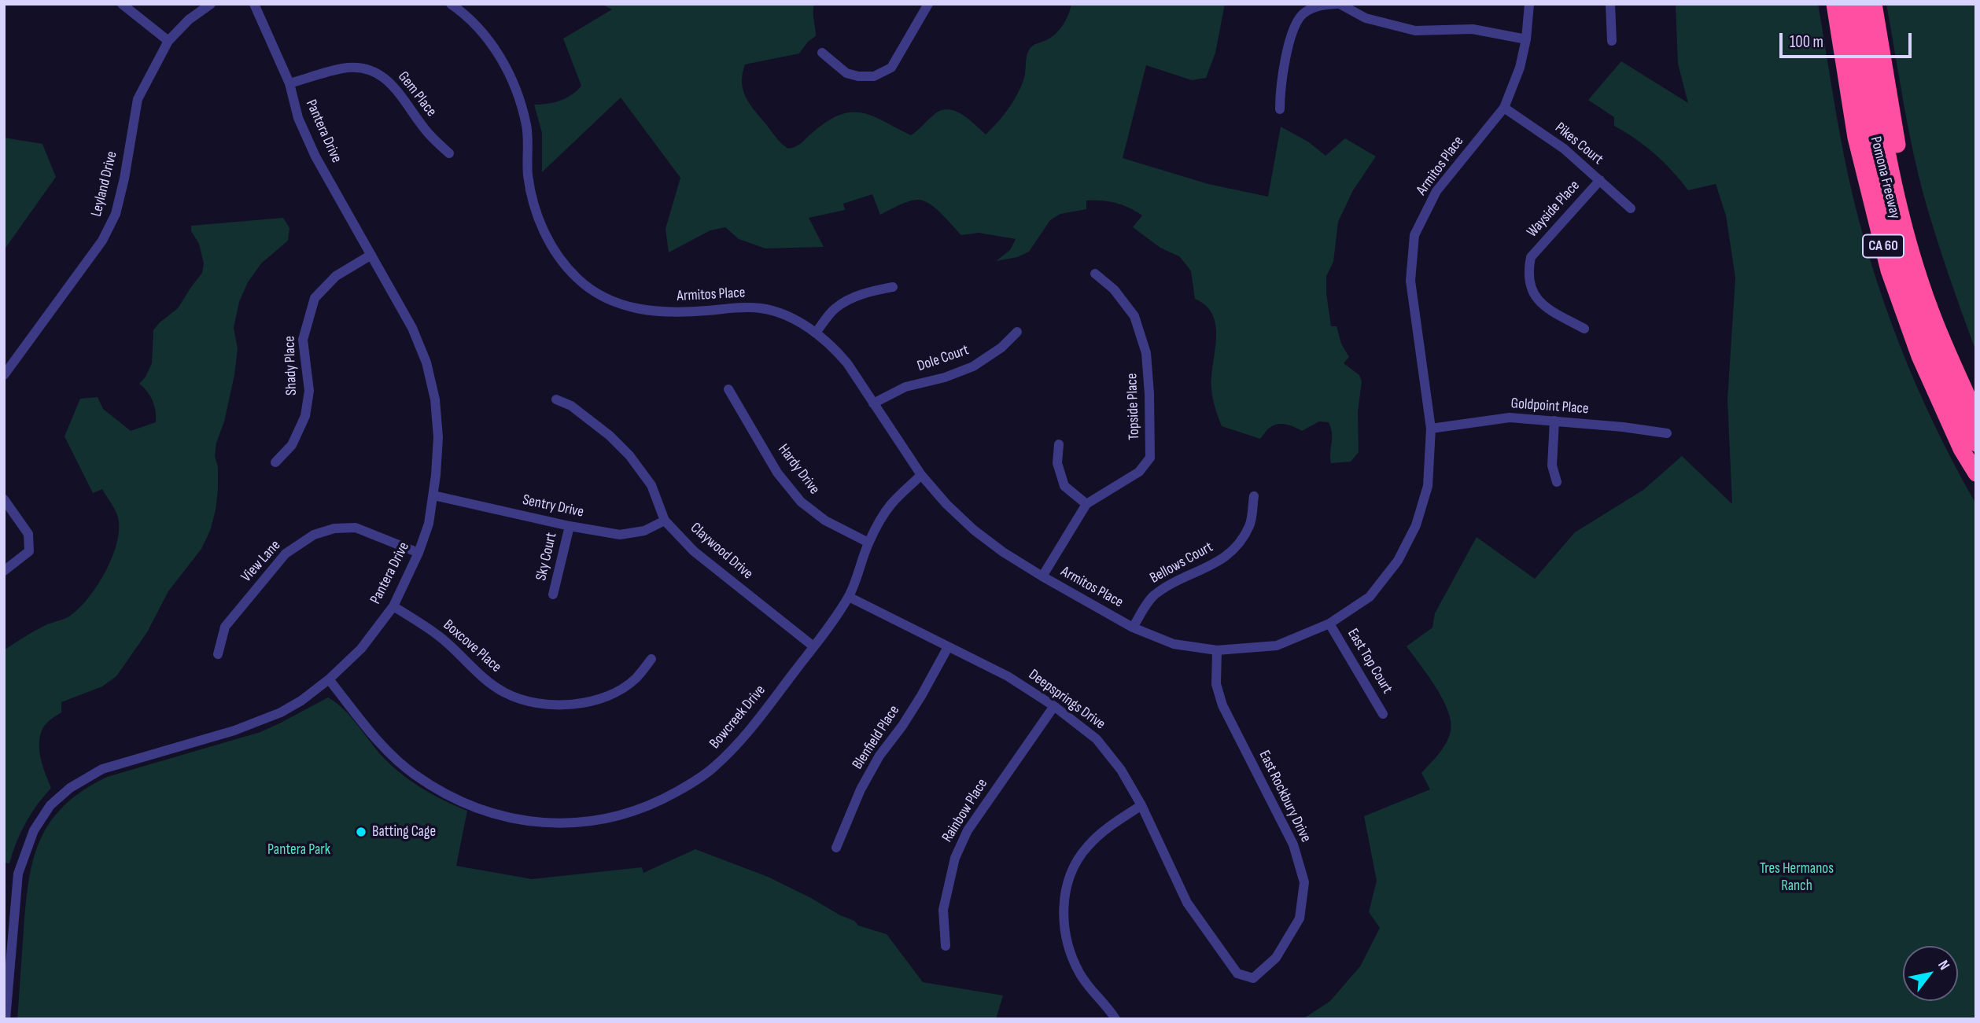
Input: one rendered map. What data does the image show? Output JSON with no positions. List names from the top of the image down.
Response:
{
  "streets": {
    "highway": ["Pomona Freeway", "CA 60"],
    "street": [
      "Gem Place",
      "Pantera Drive",
      "Pikes Court",
      "Armitos Place",
      "Leyland Drive",
      "Wayside Place",
      "Dole Court",
      "Shady Place",
      "Topside Place",
      "Goldpoint Place",
      "Hardy Drive",
      "Sentry Drive",
      "Claywood Drive",
      "Sky Court",
      "View Lane",
      "Bellows Court",
      "Boxcove Place",
      "East Top Court",
      "Deepsprings Drive",
      "Bowcreek Drive",
      "Blenfield Place",
      "East Rockbury Drive",
      "Rainbow Place"
    ]
  },
  "crossings": [
    ["Gem Place", "Pantera Drive"],
    ["Pantera Drive", "Shady Place"],
    ["Pantera Drive", "Sentry Drive"],
    ["Pantera Drive", "View Lane"],
    ["Pantera Drive", "Boxcove Place"],
    ["Pantera Drive", "Bowcreek Drive"],
    ["Pikes Court", "Armitos Place"],
    ["Pikes Court", "Wayside Place"],
    ["Armitos Place", "Dole Court"],
    ["Armitos Place", "Topside Place"],
    ["Armitos Place", "Goldpoint Place"],
    ["Armitos Place", "Bellows Court"],
    ["Armitos Place", "East Top Court"],
    ["Armitos Place", "Bowcreek Drive"],
    ["Armitos Place", "East Rockbury Drive"],
    ["Hardy Drive", "Bowcreek Drive"],
    ["Sentry Drive", "Claywood Drive"],
    ["Sentry Drive", "Sky Court"],
    ["Claywood Drive", "Bowcreek Drive"],
    ["Deepsprings Drive", "Bowcreek Drive"],
    ["Deepsprings Drive", "Blenfield Place"],
    ["Deepsprings Drive", "East Rockbury Drive"],
    ["Deepsprings Drive", "Rainbow Place"]
  ],
  "parks": ["Pantera Park", "Tres Hermanos Ranch"],
  "places": ["Batting Cage"],
  "scale_bar": "100 m",
  "north": "top right"
}
